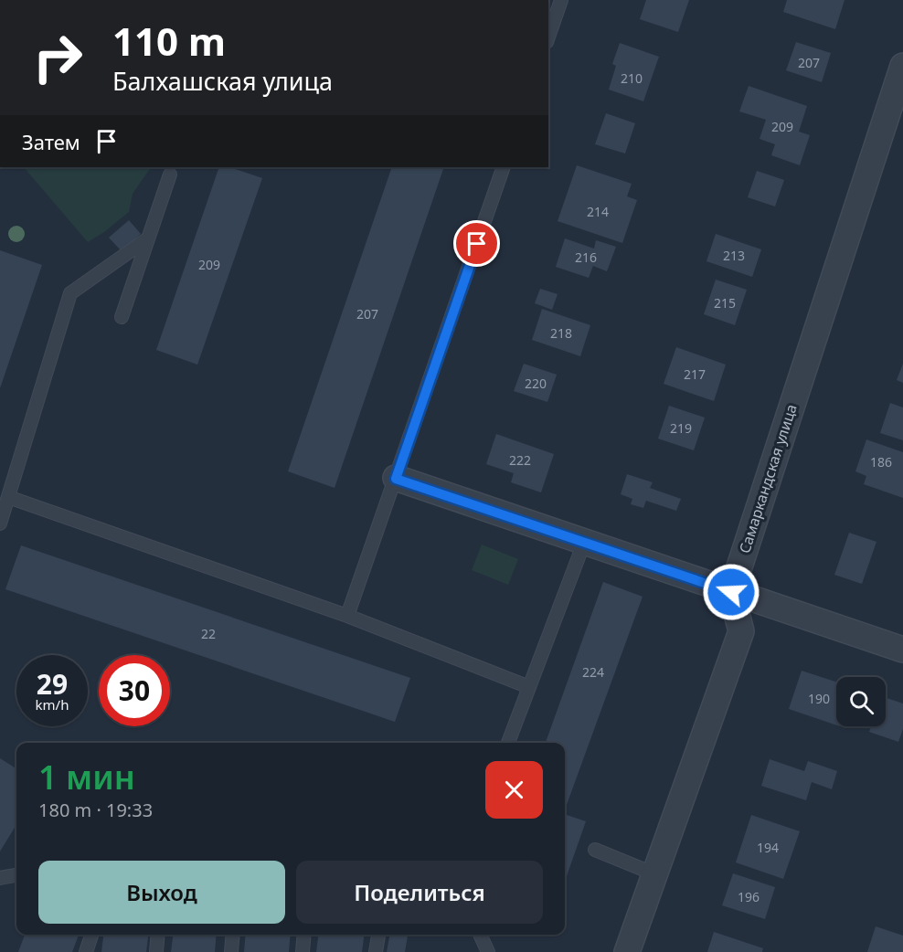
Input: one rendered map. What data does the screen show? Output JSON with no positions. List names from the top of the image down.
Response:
{
  "streets": {
    "street": ["Самаркандская улица"]
  },
  "house_numbers": [
    "207",
    "210",
    "209",
    "214",
    "213",
    "216",
    "209",
    "215",
    "207",
    "218",
    "217",
    "220",
    "219",
    "222",
    "186",
    "22",
    "224",
    "190",
    "194",
    "196"
  ],
  "page": {
    "turn": ["110 m", "Балхашская улица"],
    "then": "Затем",
    "speed": "29 km/h",
    "limit": "30",
    "heading": ["1 мин", "180 m · 19:33"],
    "buttons": ["Выход", "Поделиться"]
  }
}
